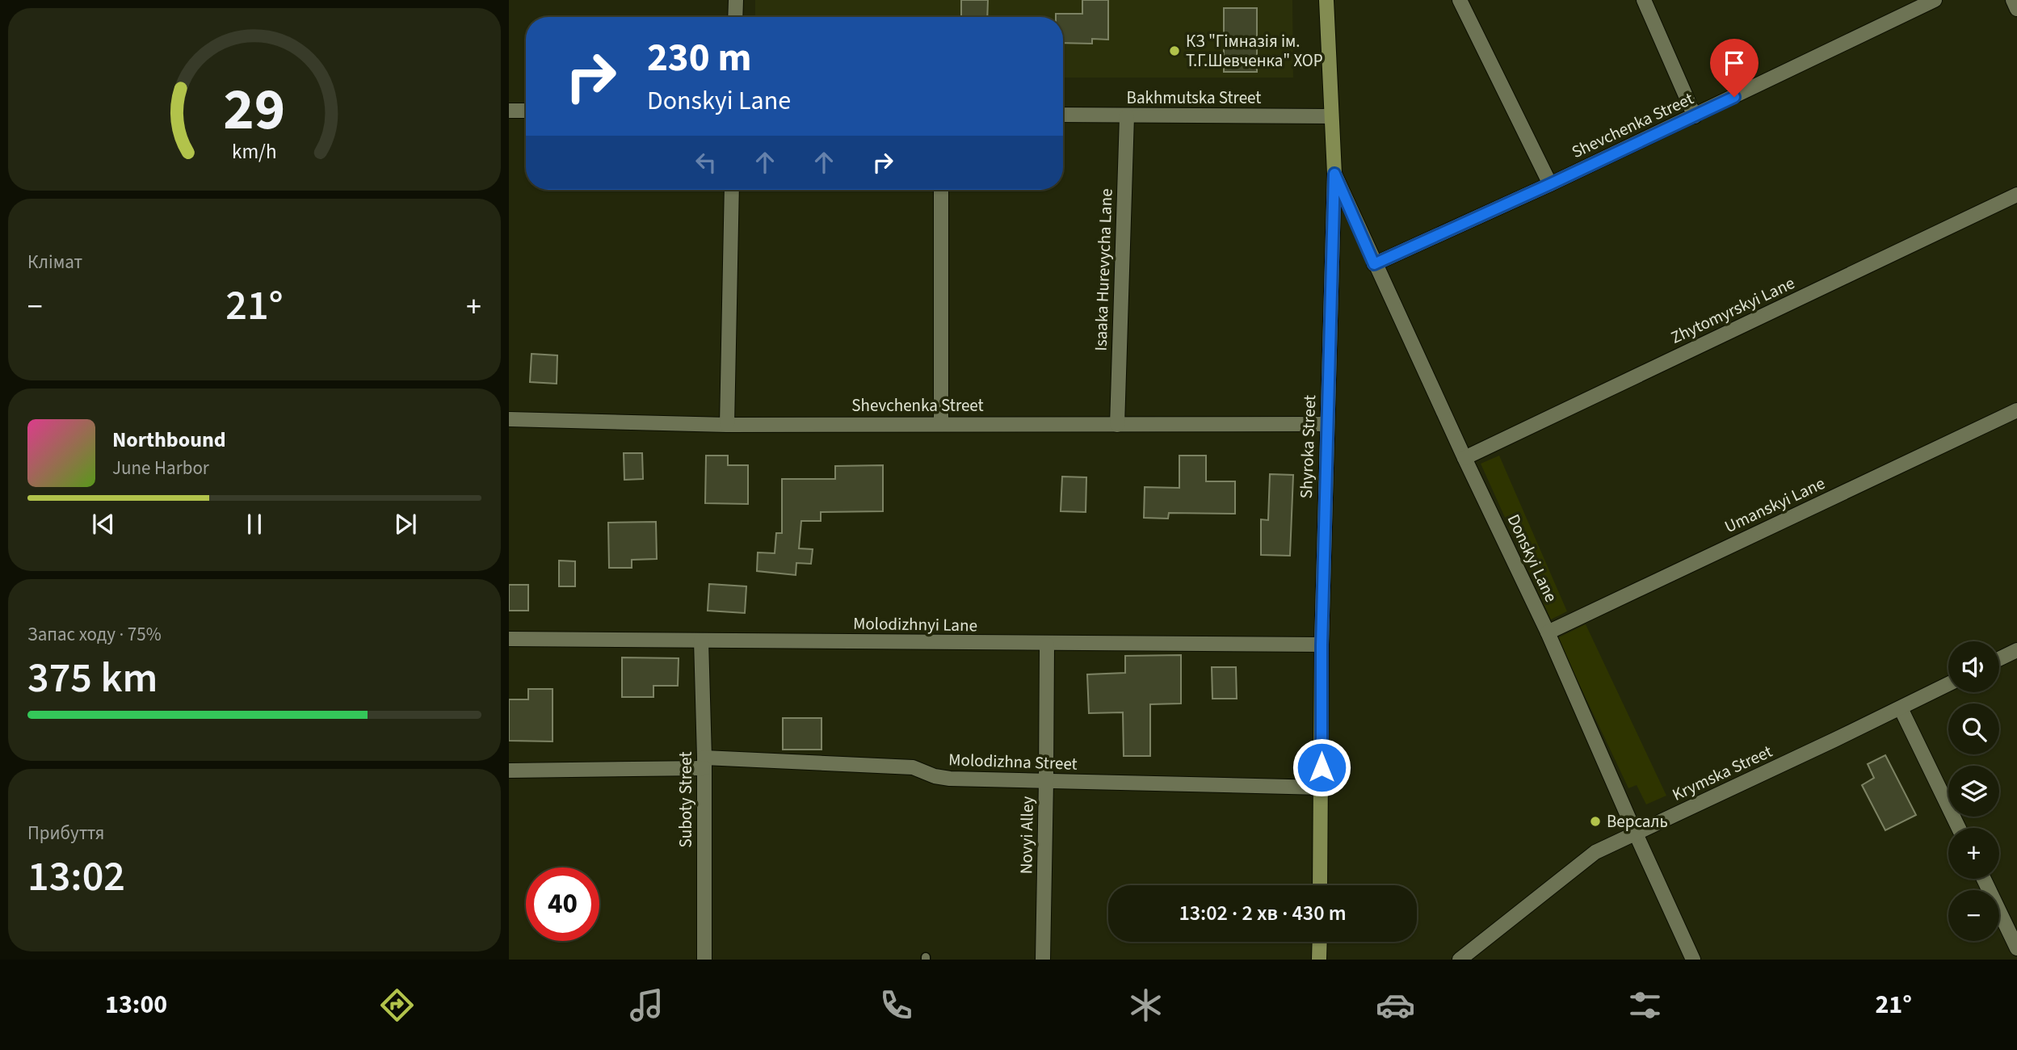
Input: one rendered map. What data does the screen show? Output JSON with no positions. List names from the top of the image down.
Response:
{
  "streets": {
    "street": [
      "Bakhmutska Street",
      "Shevchenka Street",
      "Isaaka Hurevycha Lane",
      "Zhytomyrskyi Lane",
      "Shyroka Street",
      "Umanskyi Lane",
      "Donskyi Lane",
      "Molodizhnyi Lane",
      "Molodizhna Street",
      "Krymska Street",
      "Suboty Street",
      "Novyi Alley"
    ]
  },
  "crossings": [
    ["Bakhmutska Street", "Isaaka Hurevycha Lane"],
    ["Bakhmutska Street", "Shyroka Street"],
    ["Shevchenka Street", "Isaaka Hurevycha Lane"],
    ["Shevchenka Street", "Shyroka Street"],
    ["Shevchenka Street", "Donskyi Lane"],
    ["Zhytomyrskyi Lane", "Donskyi Lane"],
    ["Shyroka Street", "Donskyi Lane"],
    ["Shyroka Street", "Molodizhnyi Lane"],
    ["Shyroka Street", "Molodizhna Street"],
    ["Umanskyi Lane", "Donskyi Lane"],
    ["Donskyi Lane", "Krymska Street"],
    ["Molodizhnyi Lane", "Suboty Street"],
    ["Molodizhnyi Lane", "Novyi Alley"],
    ["Molodizhna Street", "Suboty Street"],
    ["Molodizhna Street", "Novyi Alley"]
  ],
  "places": ["КЗ \"Гімназія ім. Т.Г.Шевченка\" ХОР", "Версаль"],
  "page": {
    "turn": ["230 m", "Donskyi Lane"],
    "tile": [
      "Клімат",
      ["Запас ходу · 75%", "375 km"],
      ["Прибуття", "13:02"]
    ],
    "heat": ["−", "21°", "+"],
    "song": ["Northbound", "June Harbor"],
    "map_buttons": ["+", "−"],
    "limit": "40",
    "trip": "13:02 · 2 хв · 430 m",
    "tabs": ["13:00", "21°"],
    "gauge": ["29", "km/h"]
  }
}
